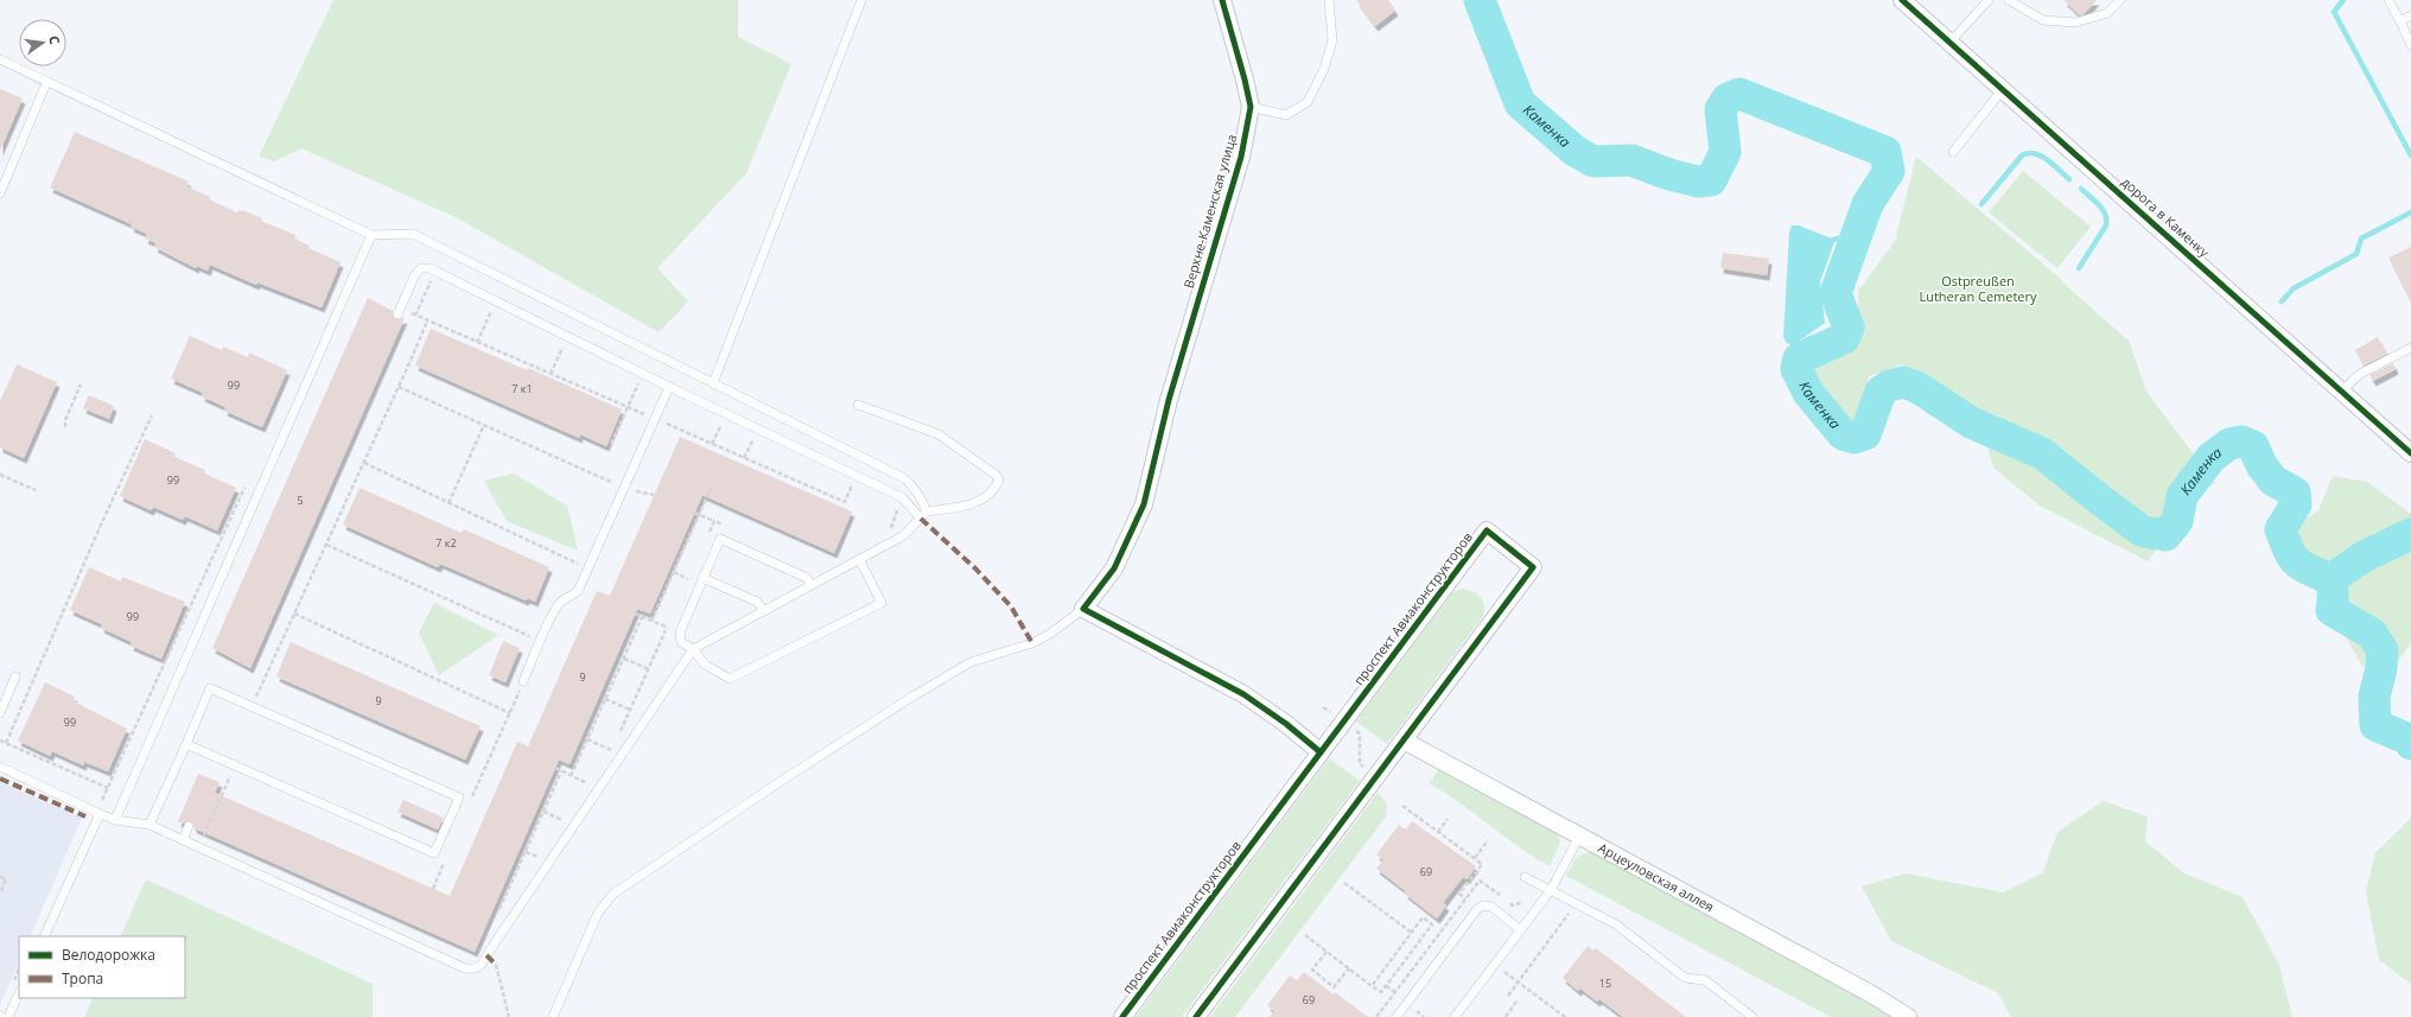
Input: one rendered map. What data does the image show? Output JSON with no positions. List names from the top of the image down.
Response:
{
  "streets": {
    "street": [
      "Верхне-Каменская улица",
      "дорога в Каменку",
      "проспект Авиаконструкторов",
      "Арцеуловская аллея"
    ]
  },
  "crossings": [
    ["проспект Авиаконструкторов", "Арцеуловская аллея"]
  ],
  "water": ["Каменка"],
  "parks": ["Ostpreußen Lutheran Cemetery"],
  "house_numbers": [
    "99",
    "7 к1",
    "99",
    "5",
    "7 к2",
    "99",
    "9",
    "9",
    "99",
    "69",
    "15",
    "69"
  ],
  "legend": ["Велодорожка", "Тропа"],
  "north": "right"
}
